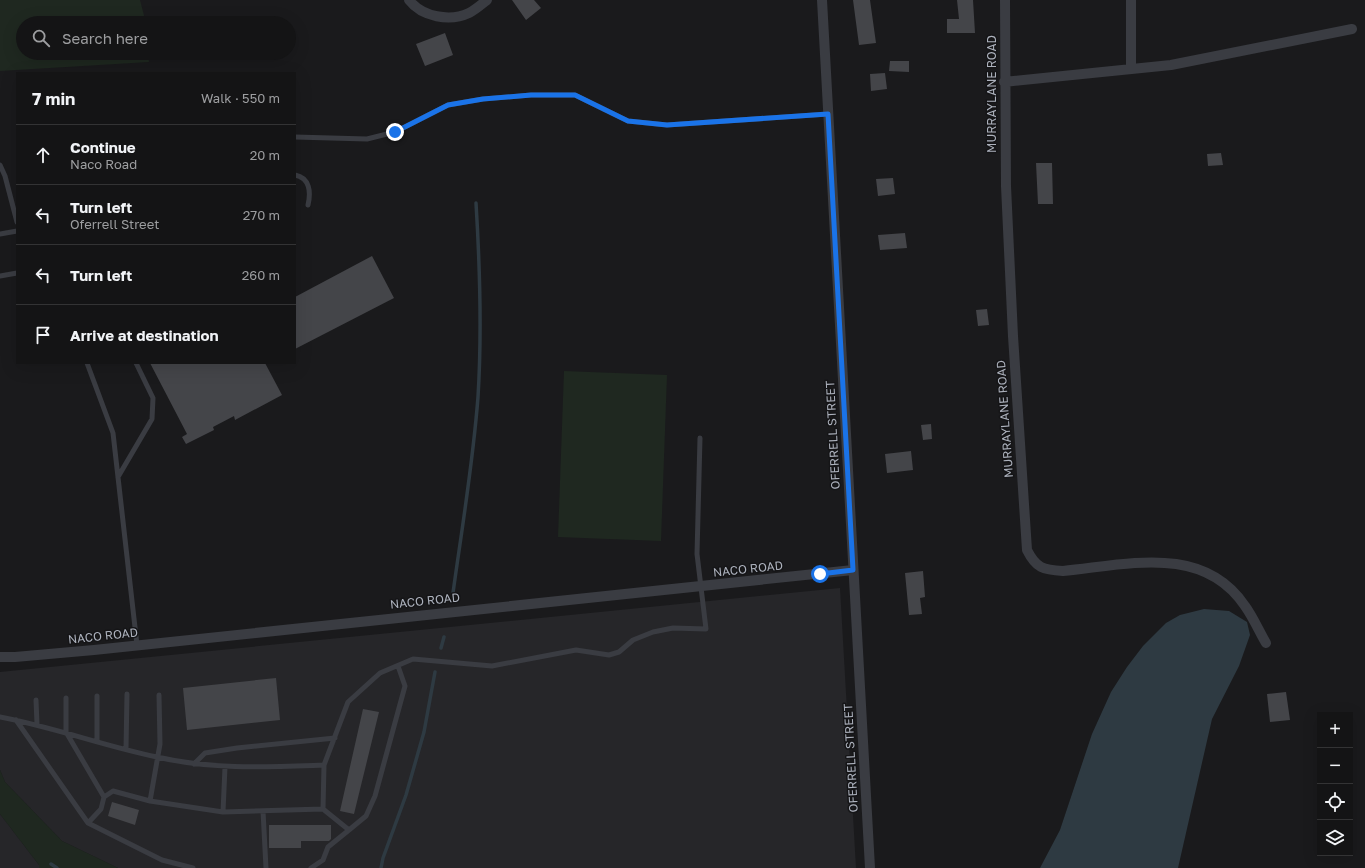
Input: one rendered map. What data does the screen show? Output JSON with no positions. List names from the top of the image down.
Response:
{
  "streets": {
    "street": ["MURRAYLANE ROAD", "OFERRELL STREET", "NACO ROAD"]
  },
  "crossings": [
    ["OFERRELL STREET", "NACO ROAD"]
  ],
  "page": {
    "search": "Search here",
    "heading": ["7 min", "Walk · 550 m"],
    "list": [
      ["Continue", "Naco Road", "20 m"],
      ["Turn left", "Oferrell Street", "270 m"],
      ["Turn left", "260 m"],
      "Arrive at destination"
    ],
    "map_buttons": ["+", "−"]
  }
}
